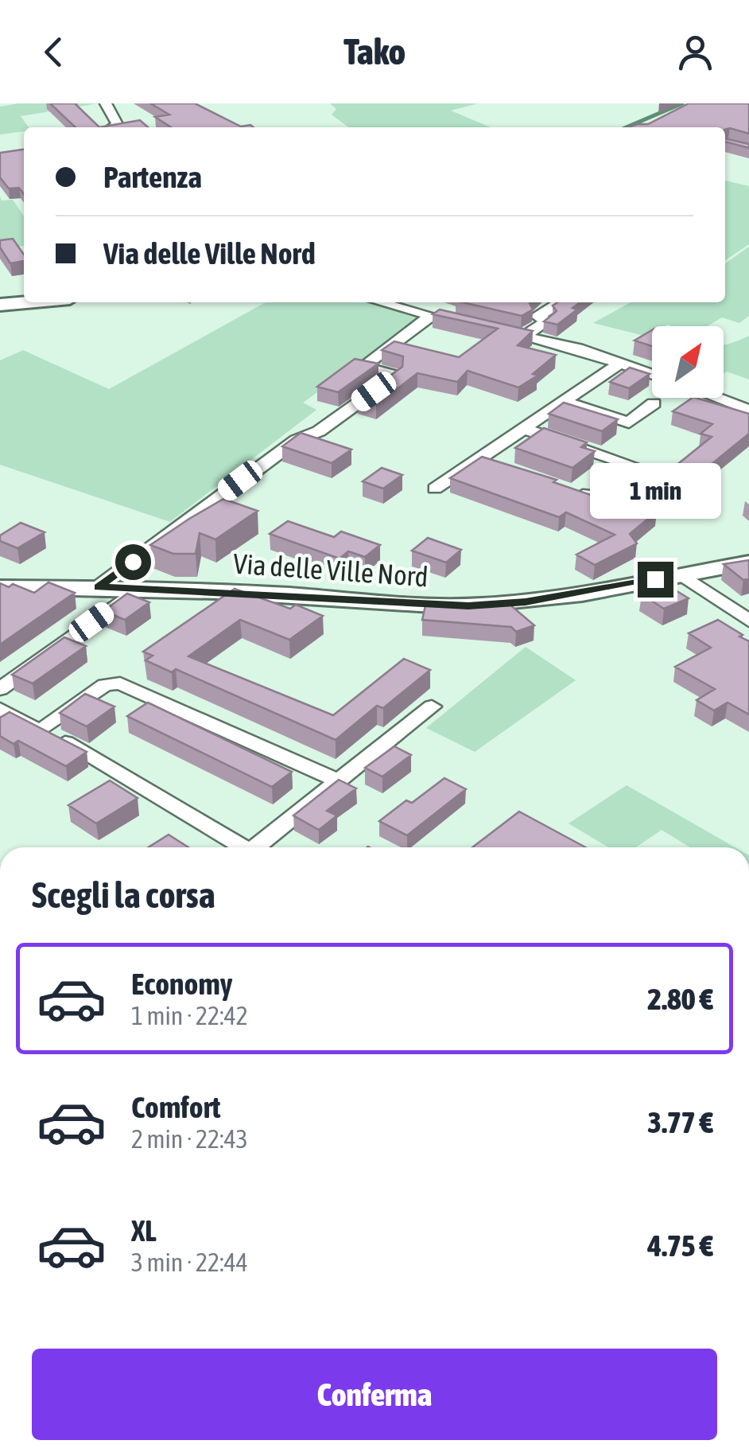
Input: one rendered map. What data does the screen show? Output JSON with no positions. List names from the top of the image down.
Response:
{
  "streets": {
    "street": ["Via delle Ville Nord"]
  },
  "north": "top right",
  "page": {
    "header": "Tako",
    "banner": ["Partenza", "Via delle Ville Nord"],
    "bubble": "1 min",
    "heading": "Scegli la corsa",
    "list": [
      {
        "name": "Economy",
        "note": "1 min · 22:42",
        "value": "2.80 €"
      },
      {
        "name": "Comfort",
        "note": "2 min · 22:43",
        "value": "3.77 €"
      },
      {
        "name": "XL",
        "note": "3 min · 22:44",
        "value": "4.75 €"
      }
    ],
    "buttons": "Conferma"
  }
}
